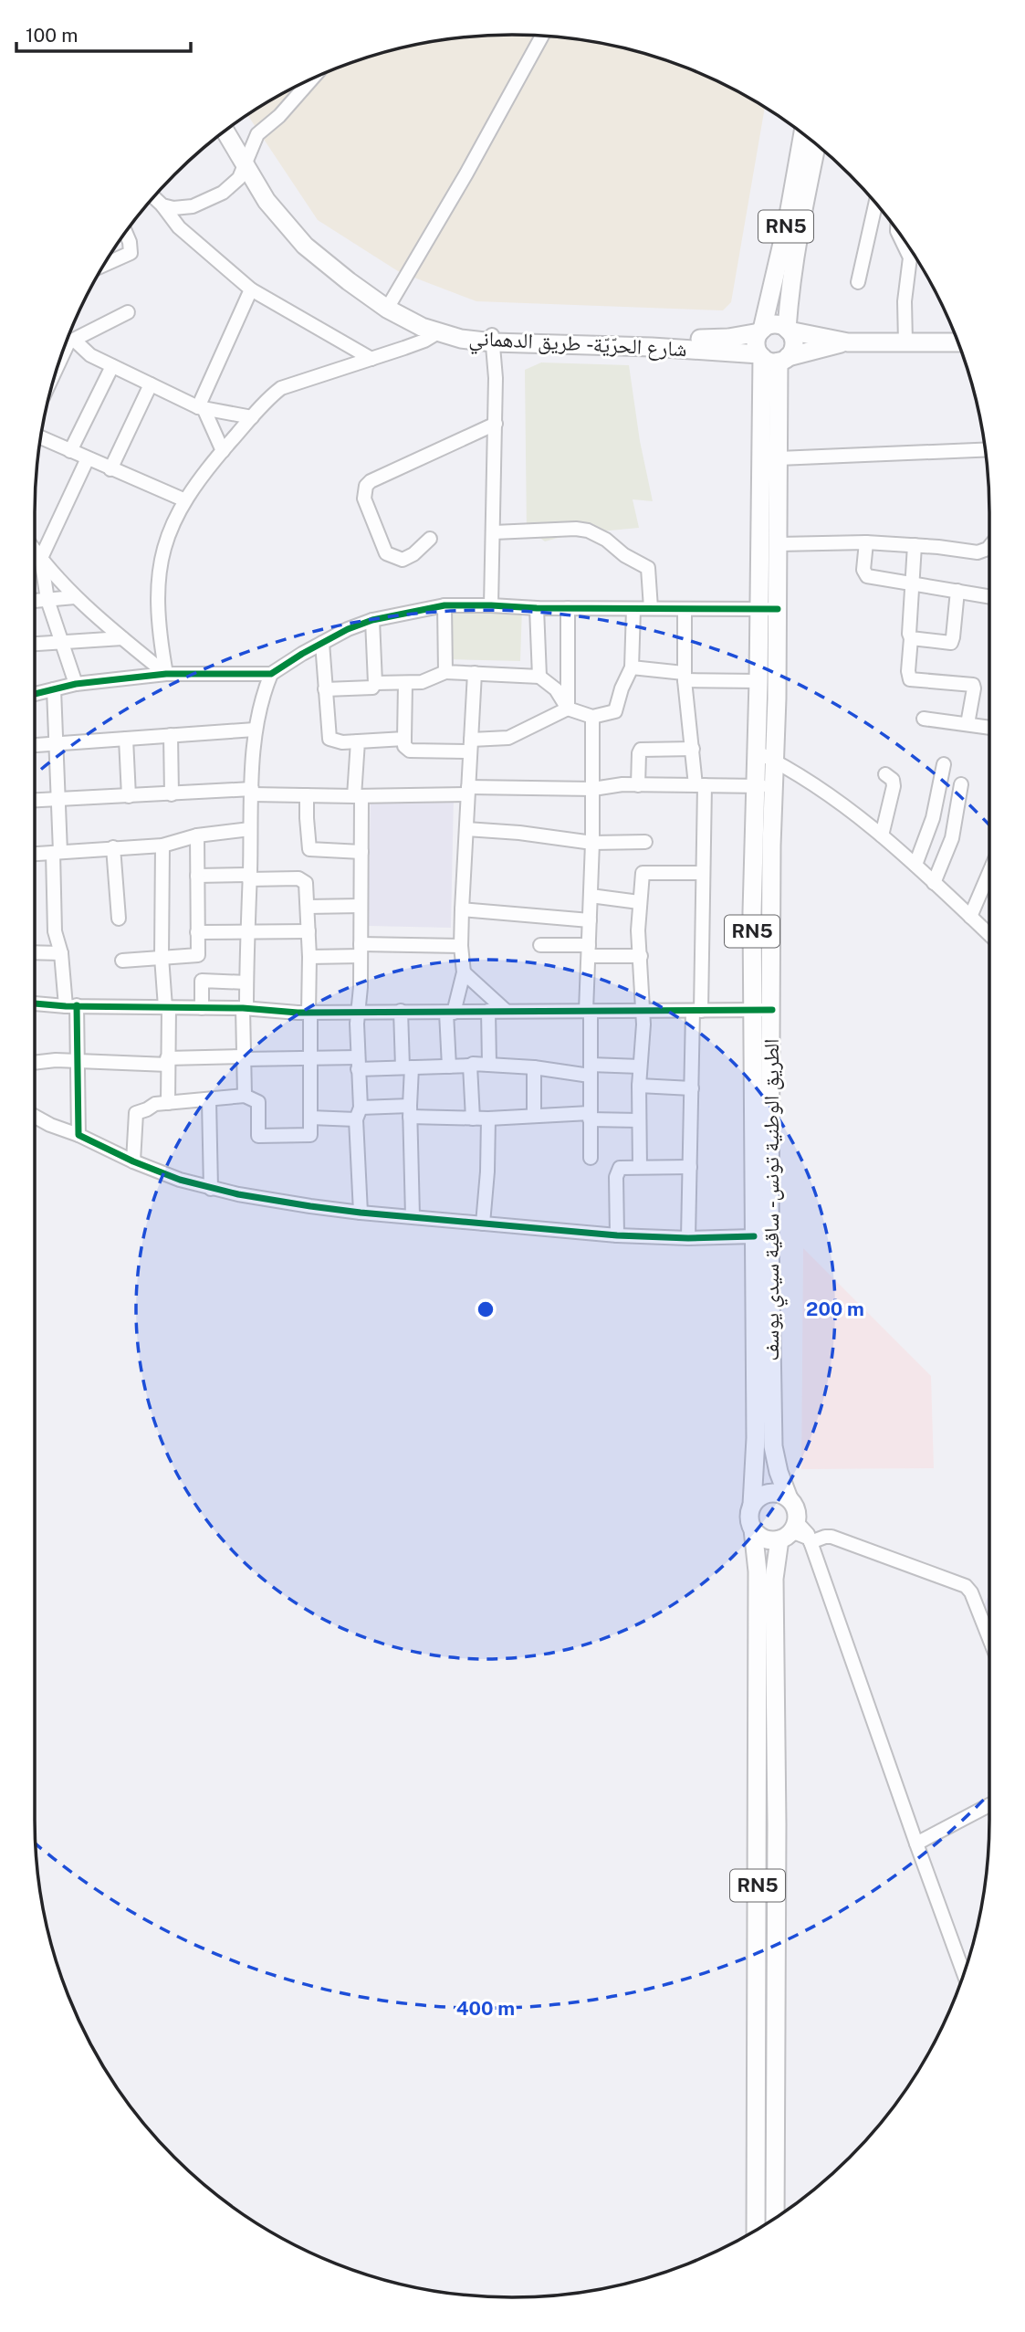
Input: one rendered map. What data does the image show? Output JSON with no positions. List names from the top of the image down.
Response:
{
  "streets": {
    "main road": ["RN5", "شارع الحرّيّة - طريق الدهماني", "الطريق الوطنية تونس - ساقية سيدي يوسف"]
  },
  "crossings": [
    ["RN5", "شارع الحرّيّة - طريق الدهماني"],
    ["RN5", "الطريق الوطنية تونس - ساقية سيدي يوسف"],
    ["شارع الحرّيّة - طريق الدهماني", "الطريق الوطنية تونس - ساقية سيدي يوسف"]
  ],
  "scale_bar": "100 m",
  "rings": ["200 m", "400 m"]
}
